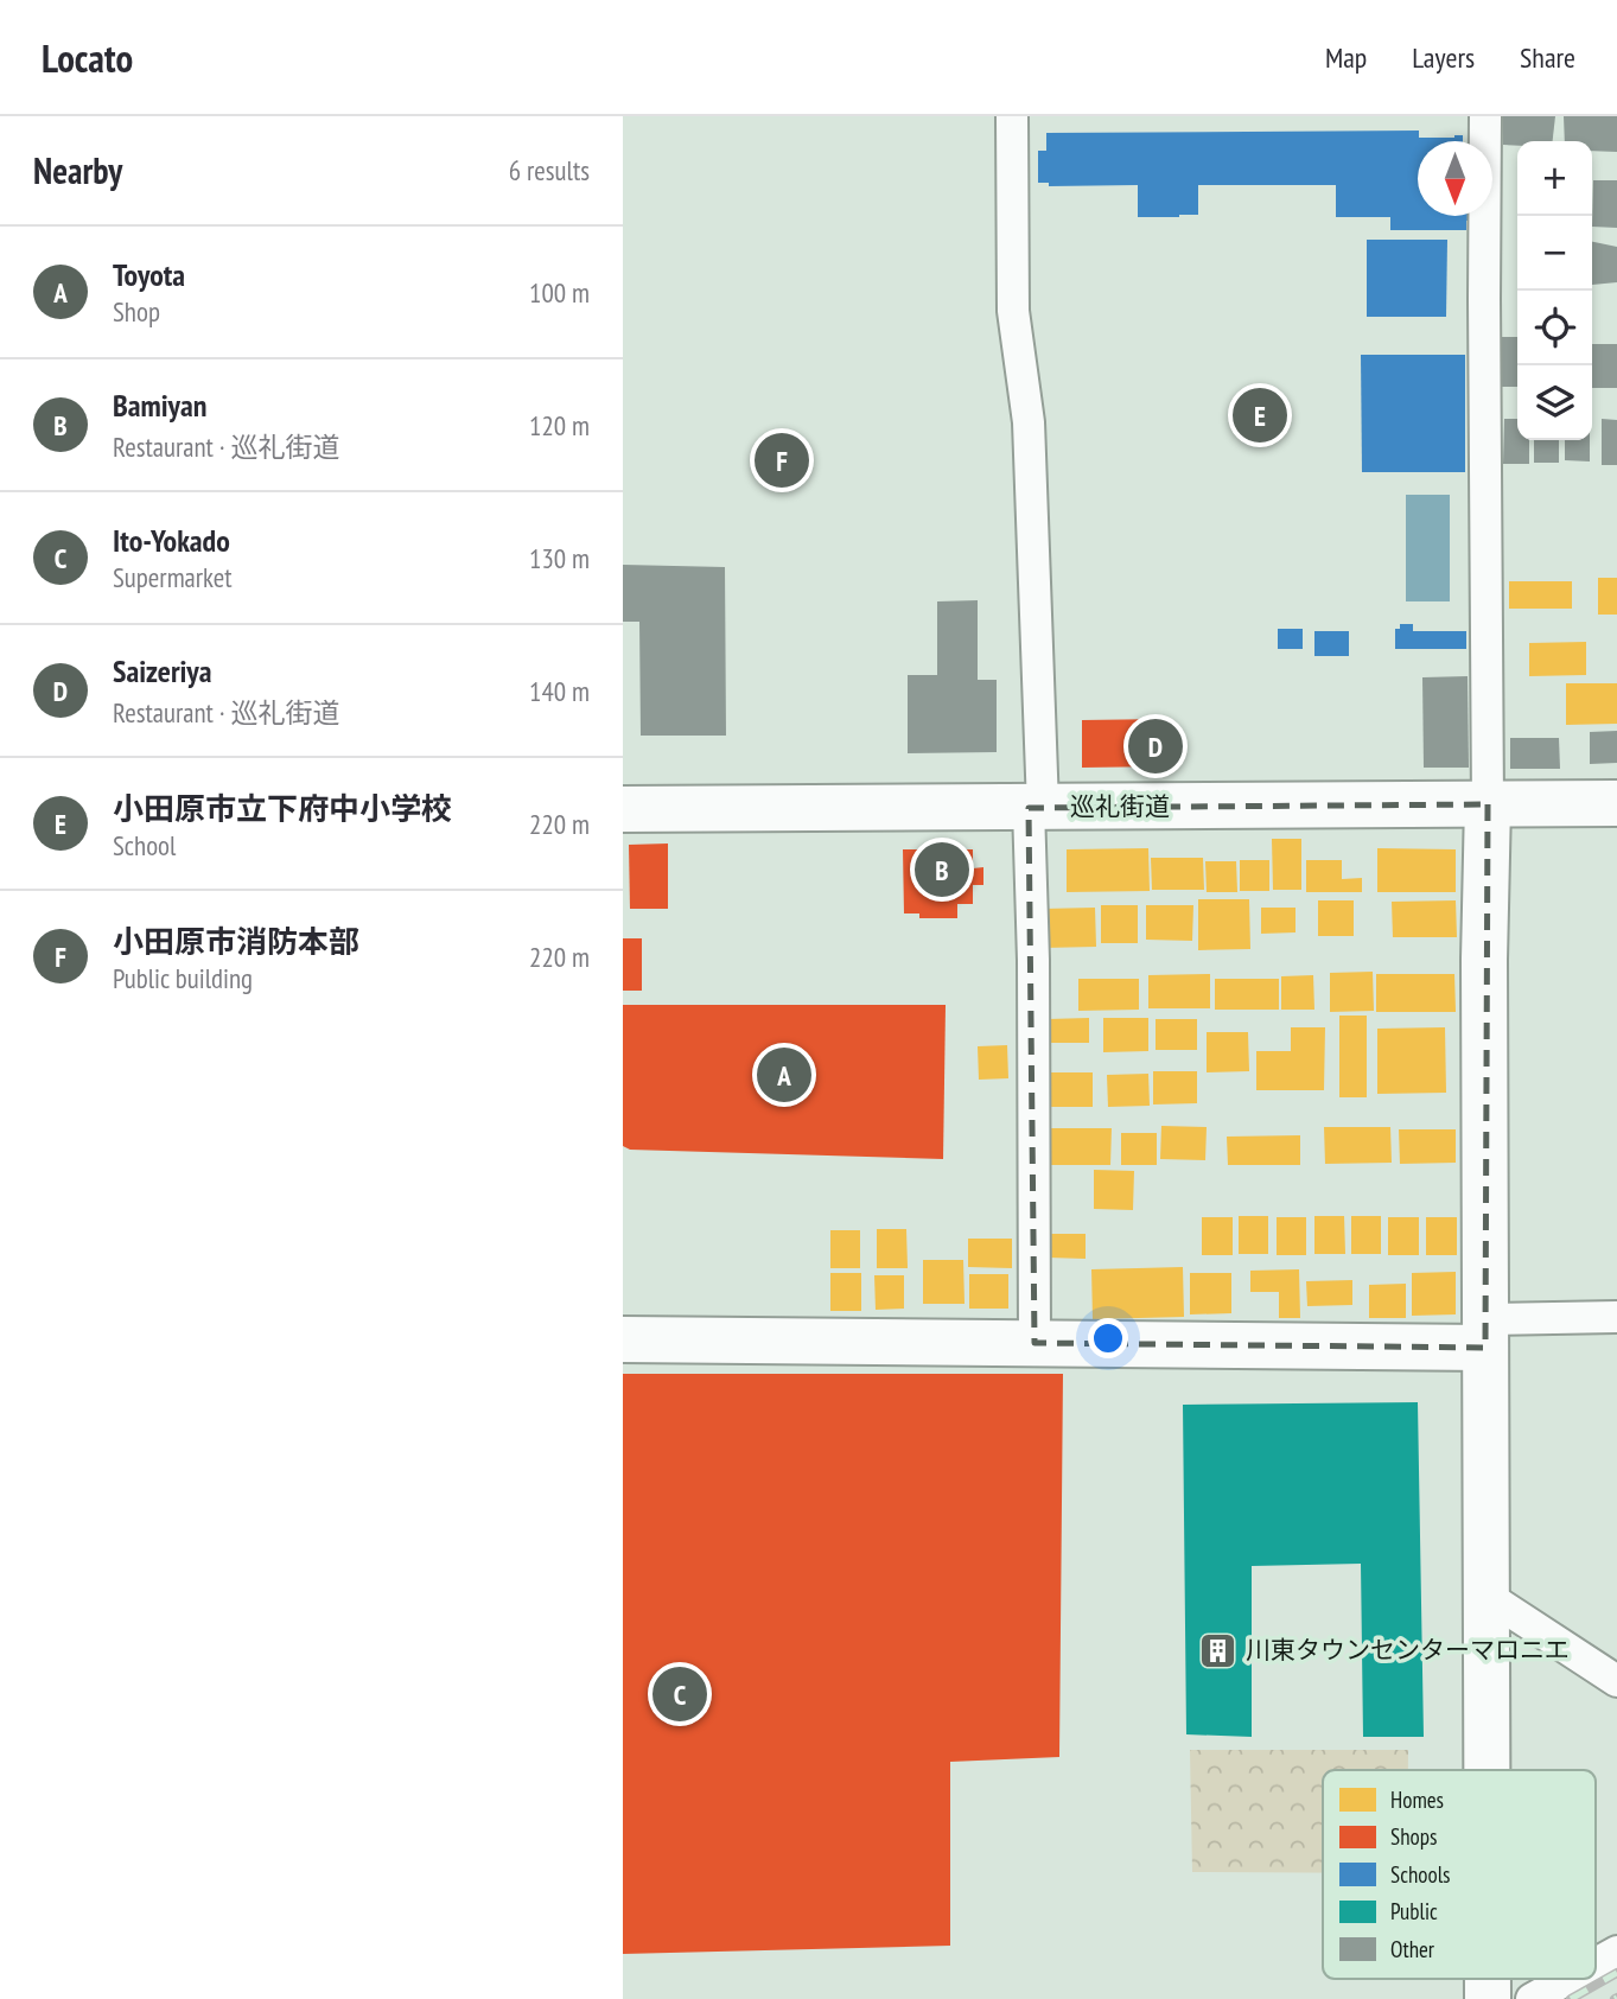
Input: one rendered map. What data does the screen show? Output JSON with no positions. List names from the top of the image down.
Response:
{
  "streets": {
    "street": ["巡礼街道"]
  },
  "places": {
    "building": ["川東タウンセンターマロニエ"]
  },
  "legend": [
    "Homes",
    "Shops",
    "Schools",
    "Public",
    "Other"
  ],
  "north": "bottom",
  "page": {
    "header": "Locato",
    "nav": ["Map", "Layers", "Share"],
    "heading": ["Nearby", "6 results"],
    "map_buttons": ["+", "−"],
    "list": [
      {
        "mark": "A",
        "name": "Toyota",
        "note": "Shop",
        "value": "100 m"
      },
      {
        "mark": "B",
        "name": "Bamiyan",
        "note": "Restaurant · 巡礼街道",
        "value": "120 m"
      },
      {
        "mark": "C",
        "name": "Ito-Yokado",
        "note": "Supermarket",
        "value": "130 m"
      },
      {
        "mark": "D",
        "name": "Saizeriya",
        "note": "Restaurant · 巡礼街道",
        "value": "140 m"
      },
      {
        "mark": "E",
        "name": "小田原市立下府中小学校",
        "note": "School",
        "value": "220 m"
      },
      {
        "mark": "F",
        "name": "小田原市消防本部",
        "note": "Public building",
        "value": "220 m"
      }
    ],
    "pins": [
      "E",
      "F",
      "D",
      "B",
      "A",
      "C"
    ]
  }
}
